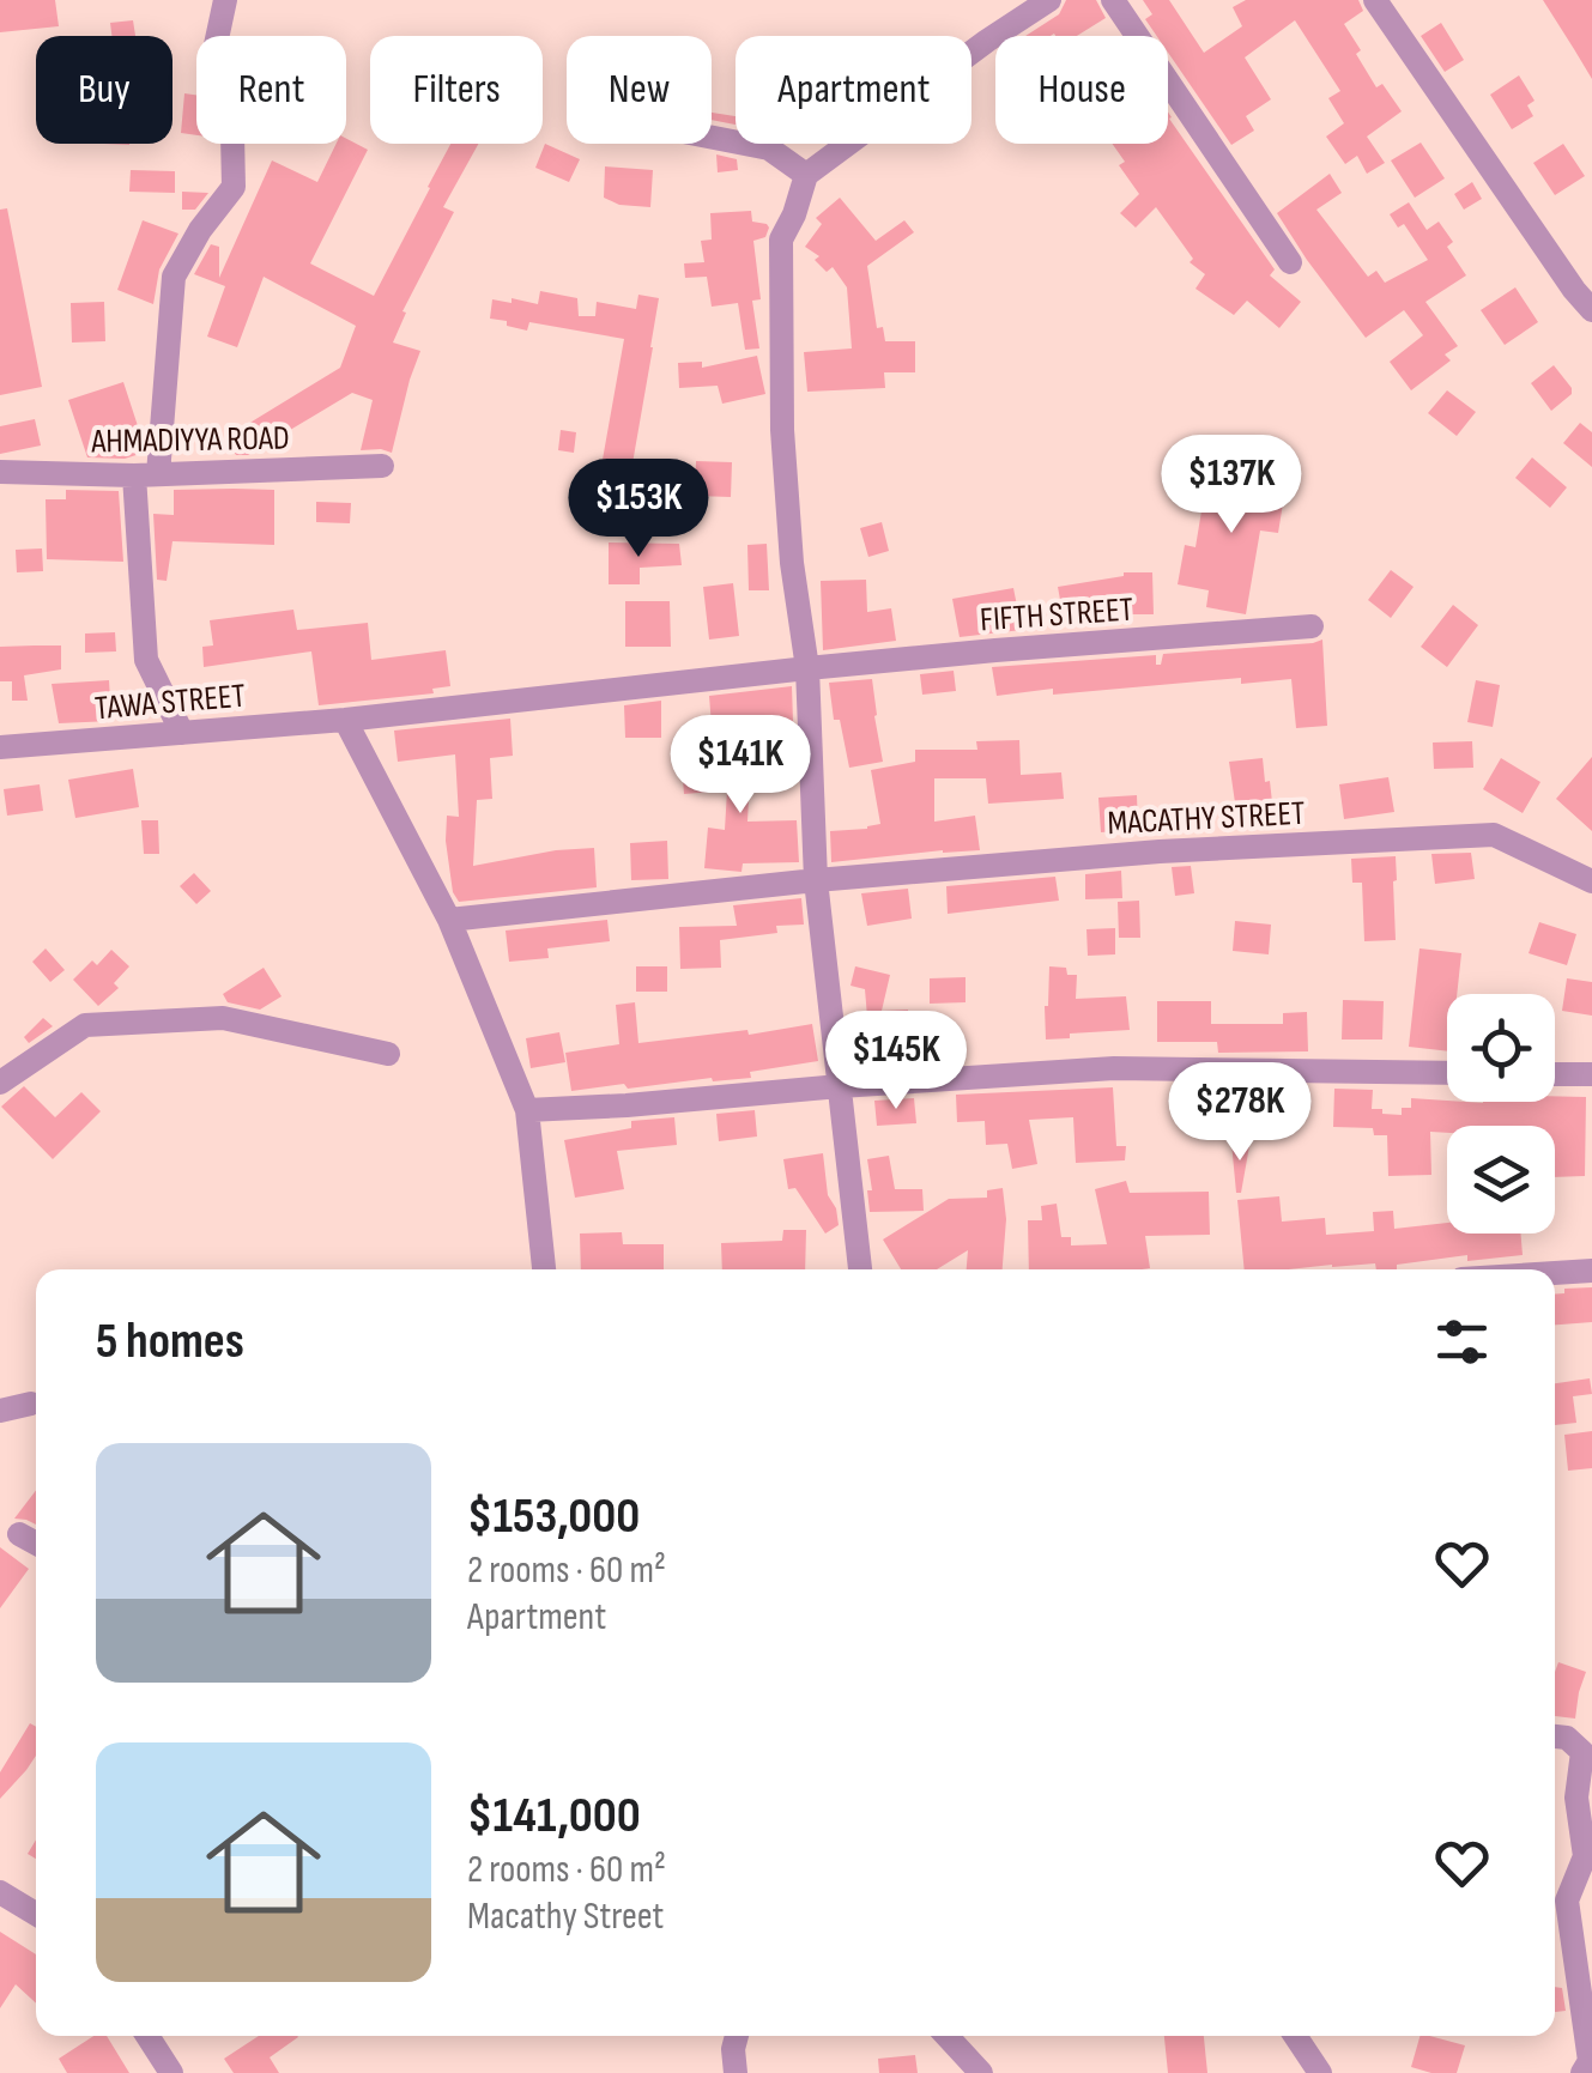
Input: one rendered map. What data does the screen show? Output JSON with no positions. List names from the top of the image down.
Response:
{
  "streets": {
    "street": [
      "AHMADIYYA ROAD",
      "FIFTH STREET",
      "TAWA STREET",
      "MACATHY STREET"
    ]
  },
  "crossings": [
    ["FIFTH STREET", "TAWA STREET"]
  ],
  "page": {
    "chip": [
      "Buy",
      "Rent",
      "Filters",
      "New",
      "Apartment",
      "House"
    ],
    "price": [
      "$137K",
      "$153K",
      "$141K",
      "$145K",
      "$278K"
    ],
    "heading": "5 homes",
    "list": [
      {
        "name": "$153,000",
        "note": "2 rooms · 60 m² · Apartment"
      },
      {
        "name": "$141,000",
        "note": "2 rooms · 60 m² · Macathy Street"
      }
    ]
  }
}
